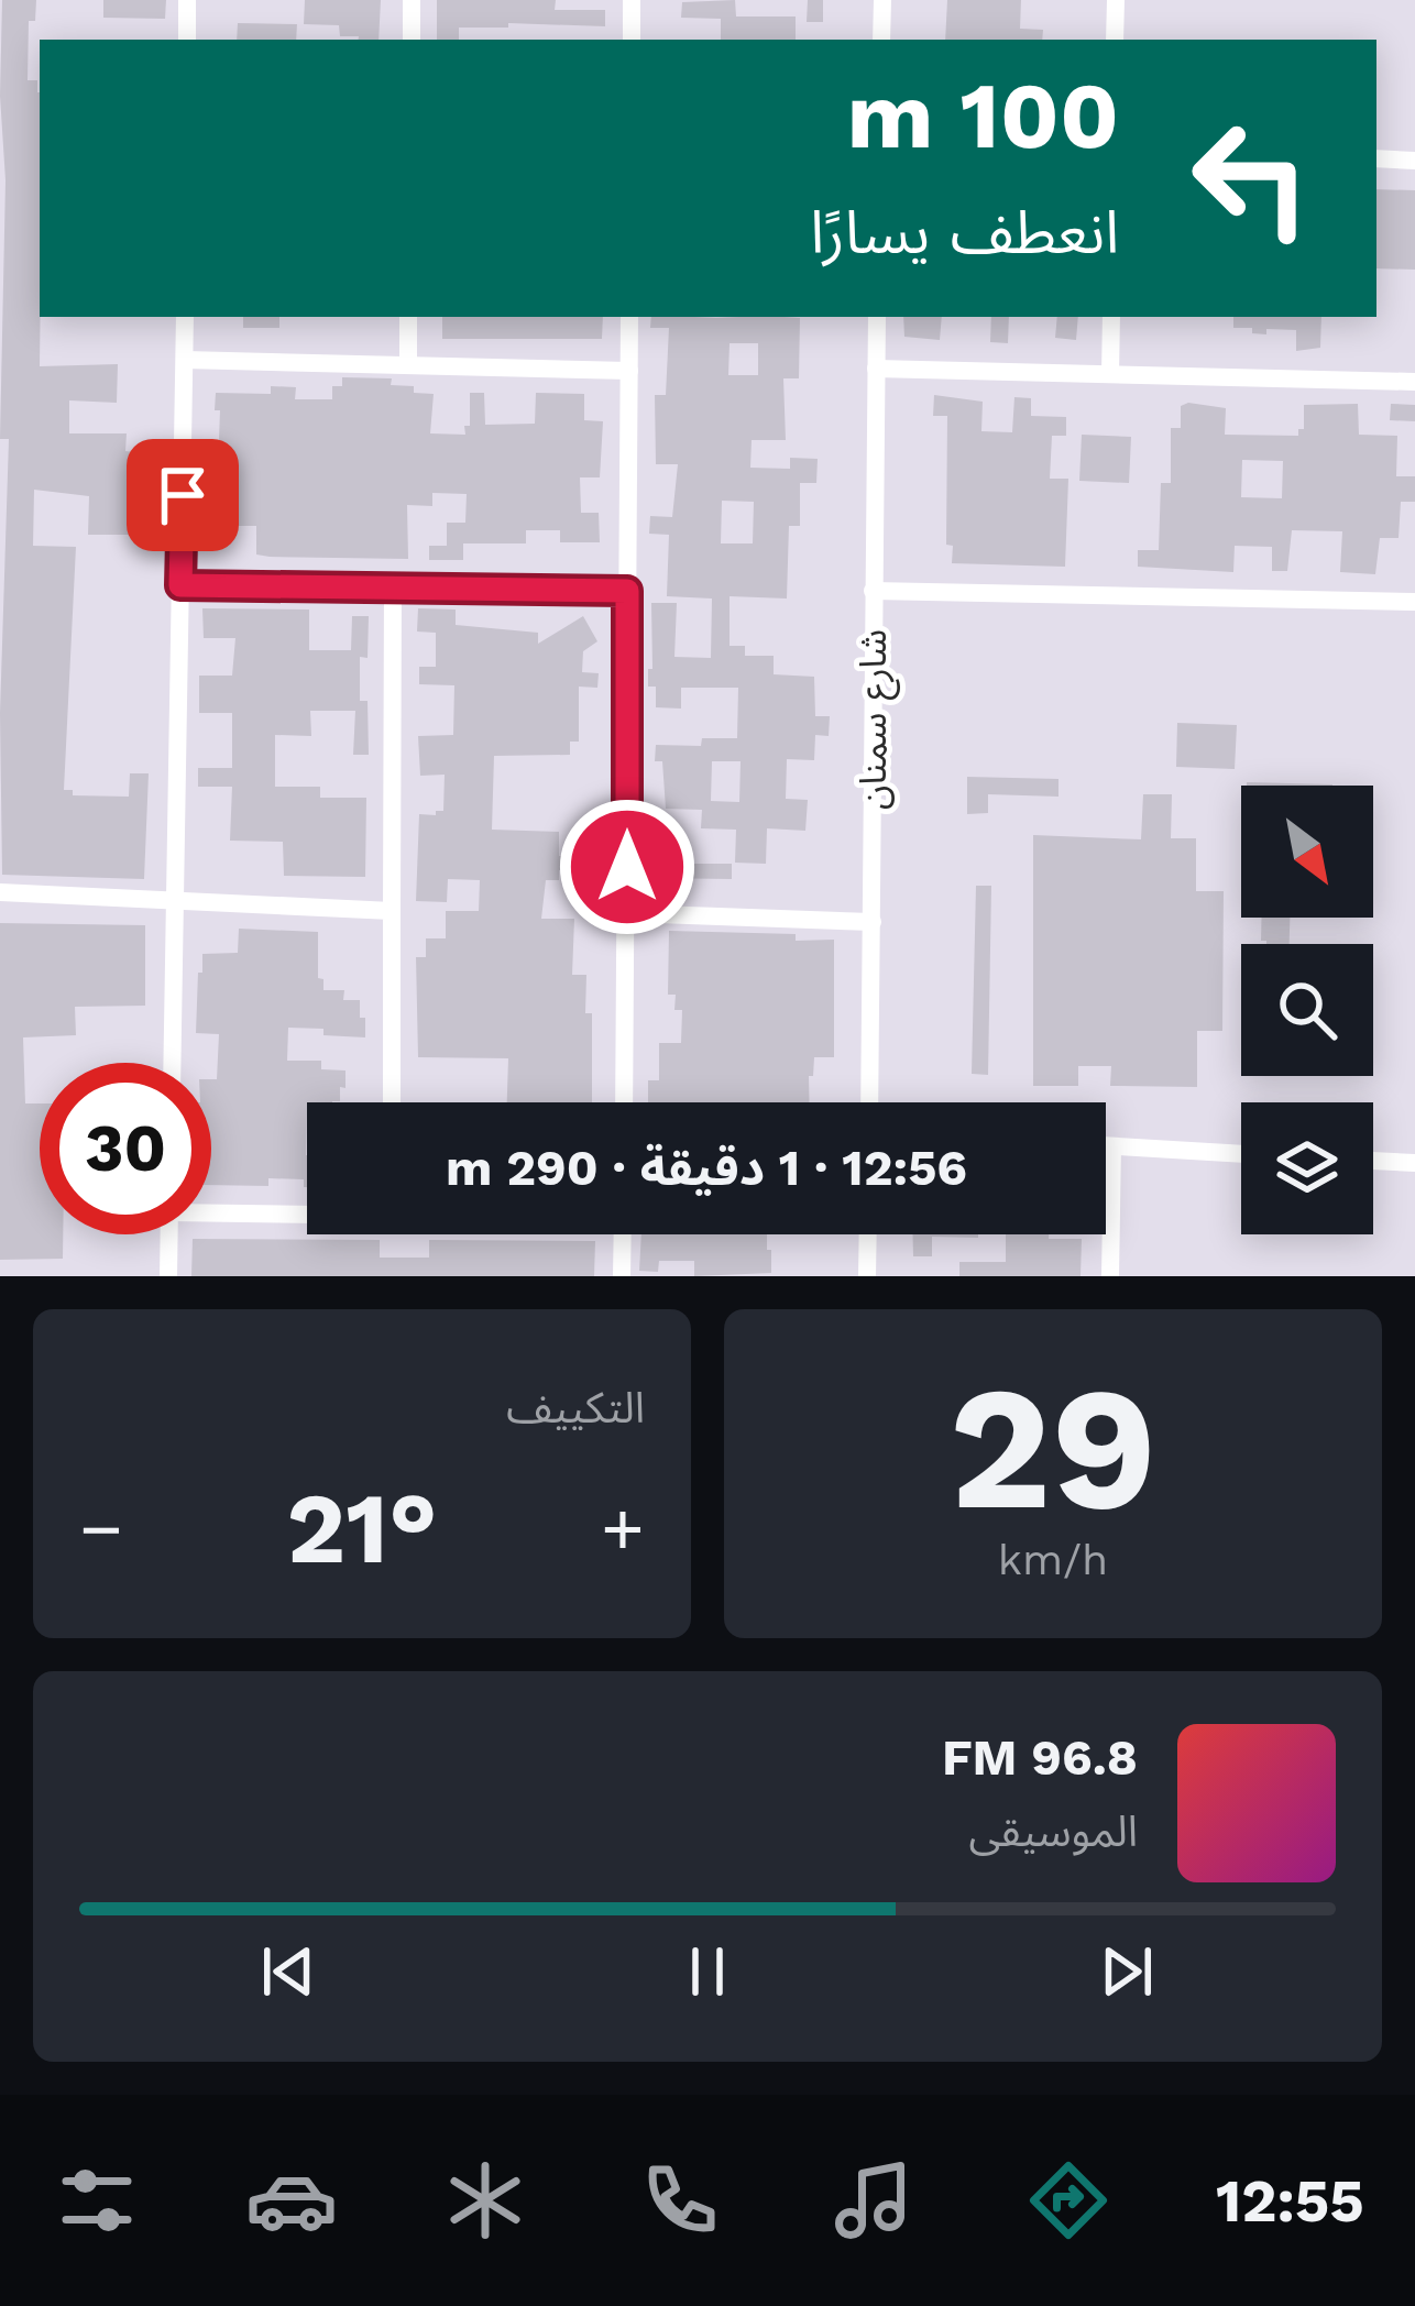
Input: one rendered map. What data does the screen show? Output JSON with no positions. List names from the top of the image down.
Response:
{
  "streets": {
    "street": ["شارع سمنان"]
  },
  "north": "bottom right",
  "page": {
    "turn": ["100 m", "انعطف يسارًا"],
    "limit": "30",
    "trip": "12:56 · 1 دقيقة · 290 m",
    "tile": [
      ["29", "km/h"],
      "التكييف"
    ],
    "heat": ["−", "21°", "+"],
    "song": ["96.8 FM", "الموسيقى"],
    "tabs": "12:55"
  }
}
